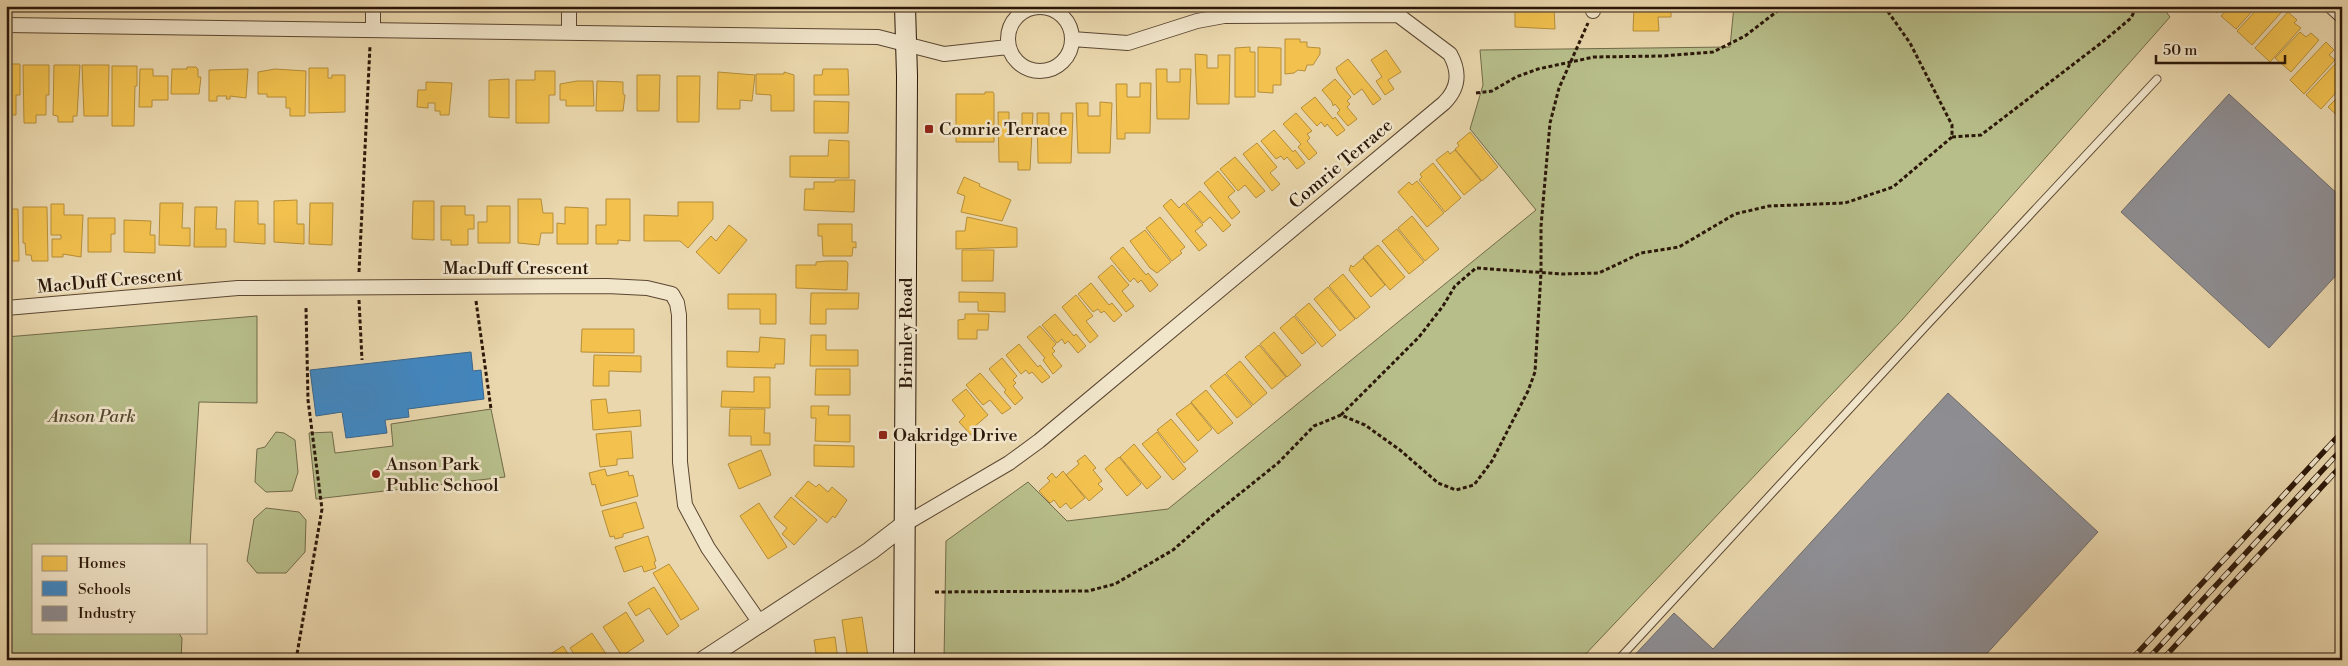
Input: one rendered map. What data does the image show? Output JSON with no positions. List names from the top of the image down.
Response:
{
  "streets": {
    "main road": ["Brimley Road"],
    "street": ["Comrie Terrace", "MacDuff Crescent"]
  },
  "crossings": [
    ["Comrie Terrace", "Brimley Road"]
  ],
  "parks": ["Anson Park"],
  "places": {
    "transit": ["Comrie Terrace", "Oakridge Drive"],
    "other": ["Anson Park Public School"]
  },
  "legend": ["Homes", "Schools", "Industry"],
  "scale_bar": "50 m"
}
